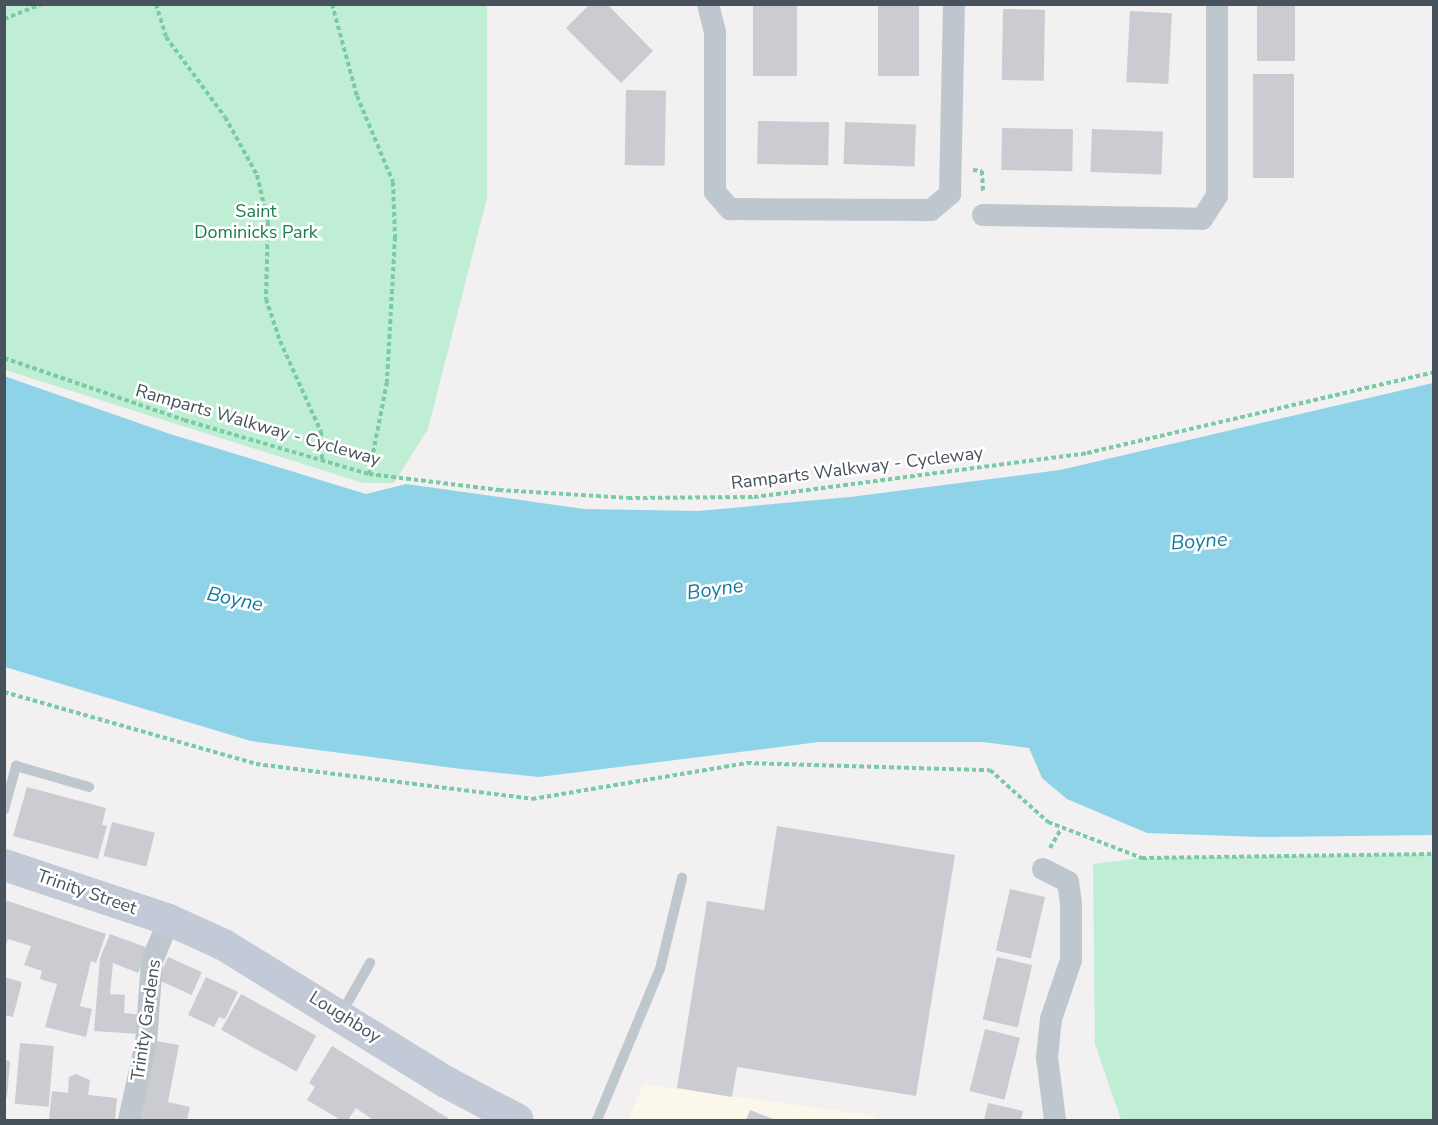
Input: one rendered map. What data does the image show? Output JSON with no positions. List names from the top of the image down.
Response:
{
  "streets": {
    "main road": ["Trinity Street", "Loughboy"],
    "street": ["Trinity Gardens"],
    "path": ["Ramparts Walkway - Cycleway"]
  },
  "crossings": [
    ["Trinity Street", "Loughboy"],
    ["Trinity Street", "Trinity Gardens"],
    ["Loughboy", "Trinity Gardens"]
  ],
  "water": ["Boyne"],
  "parks": ["Saint Dominicks Park"]
}
